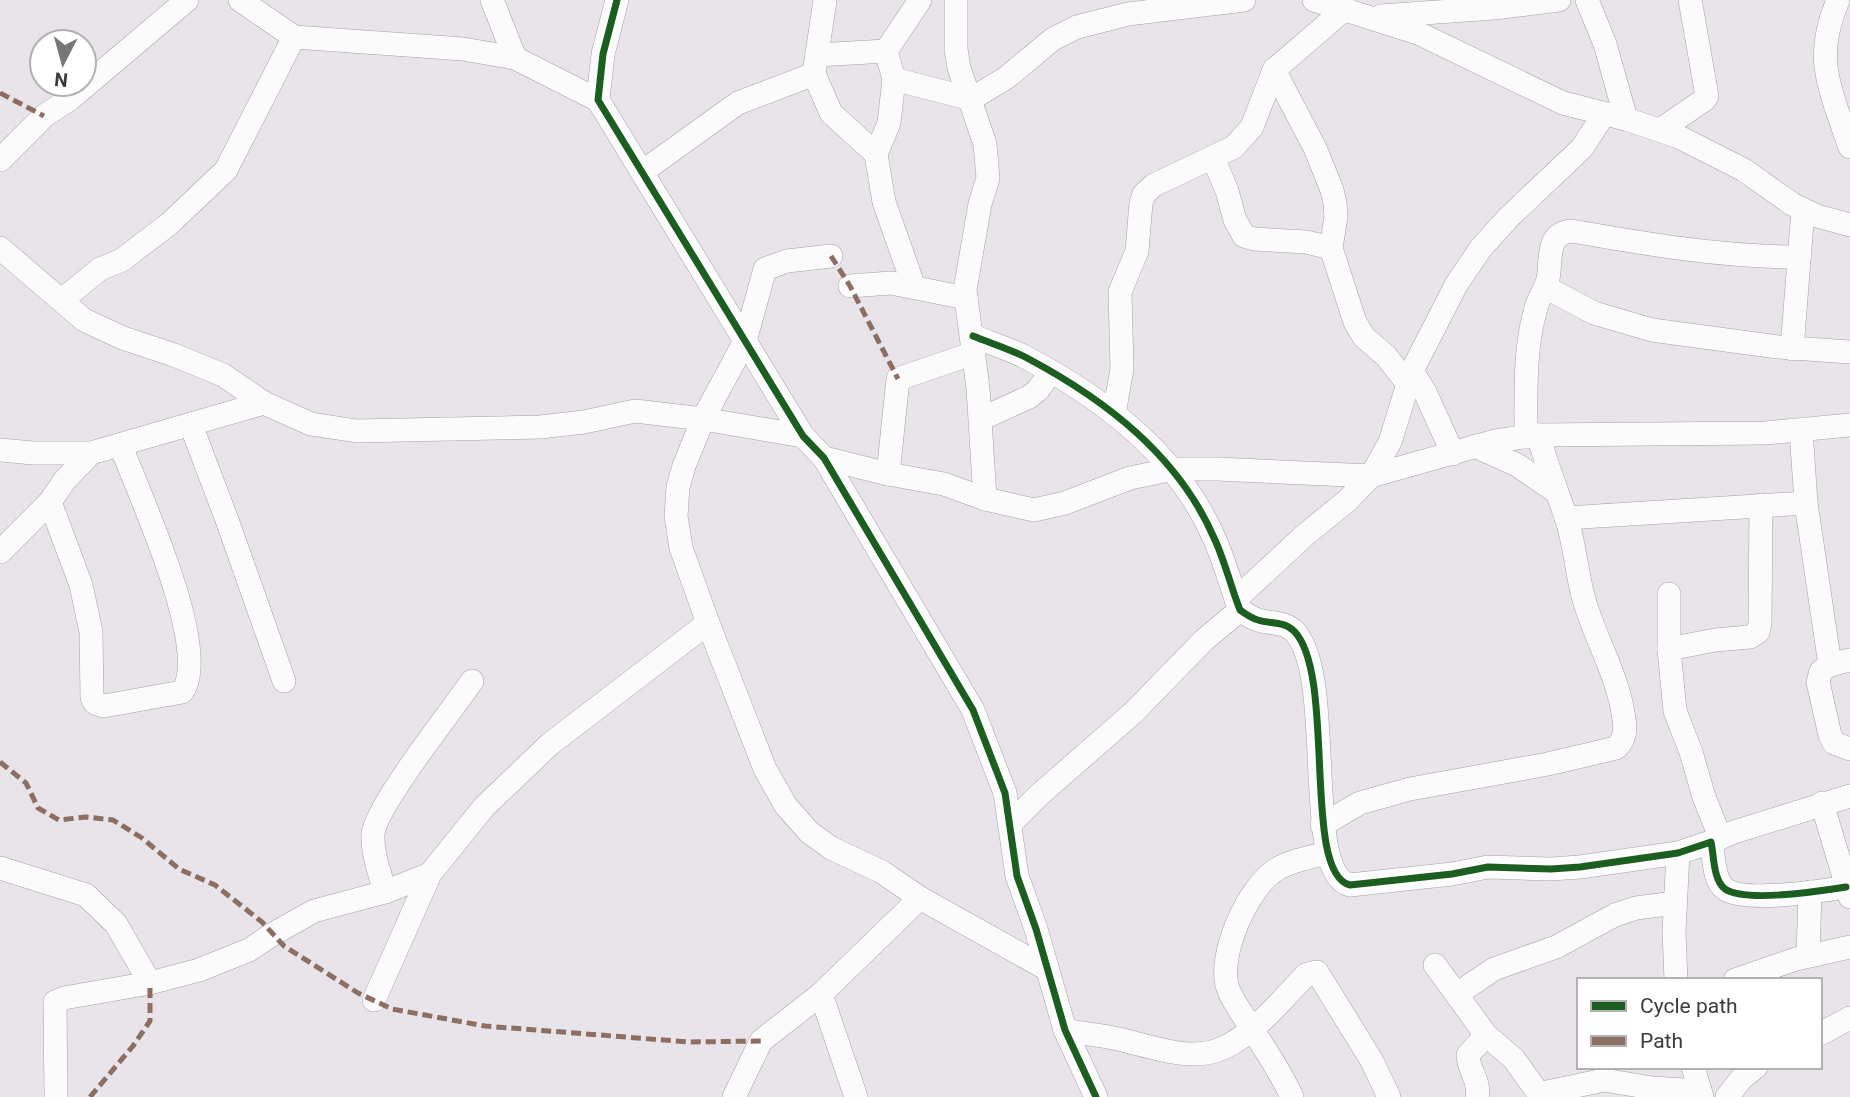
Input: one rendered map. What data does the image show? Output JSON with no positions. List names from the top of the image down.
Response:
{
  "legend": ["Cycle path", "Path"],
  "north": "bottom"
}
